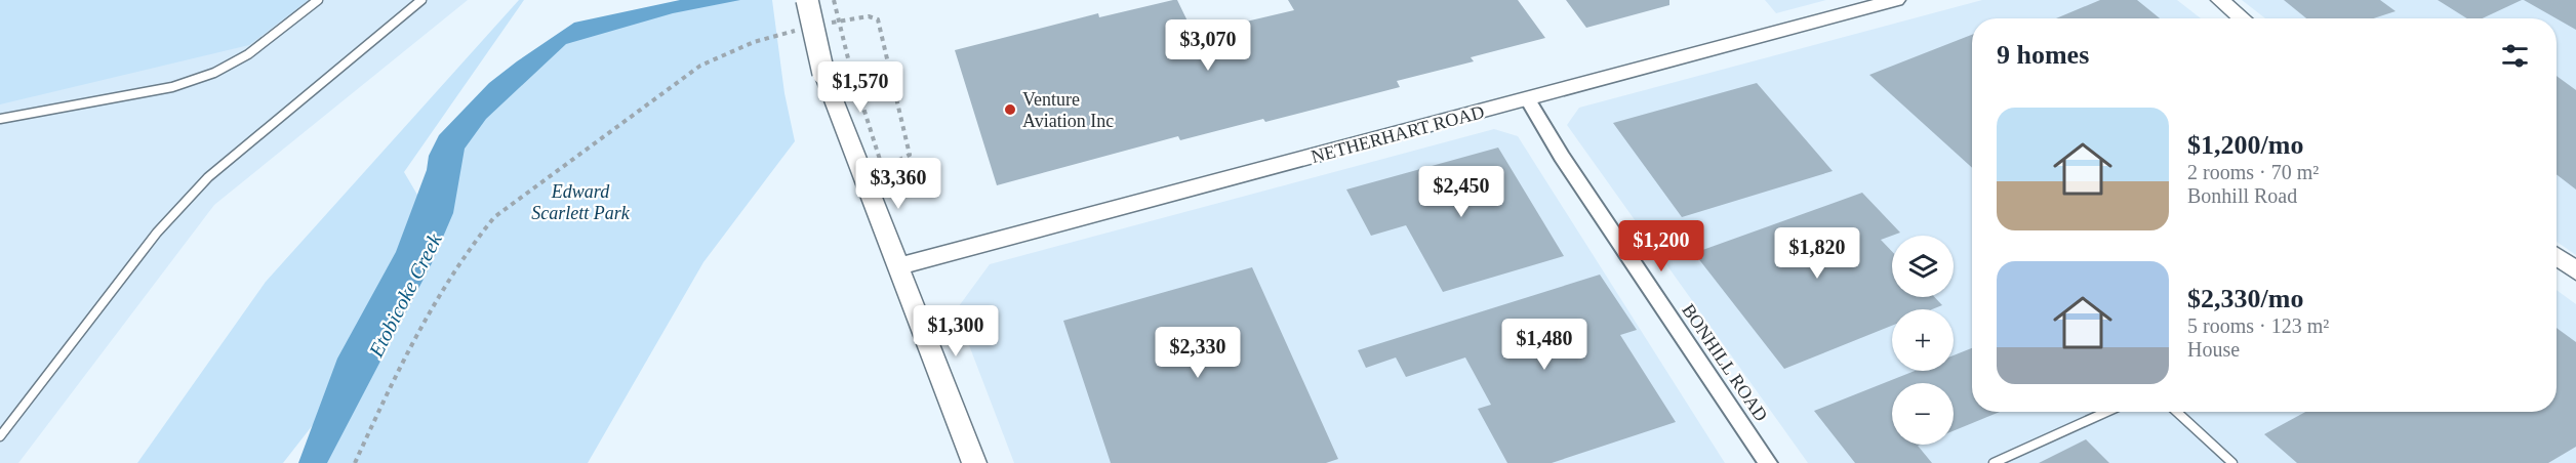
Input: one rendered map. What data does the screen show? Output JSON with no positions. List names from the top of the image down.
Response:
{
  "streets": {
    "street": ["NETHERHART ROAD", "BONHILL ROAD"]
  },
  "crossings": [
    ["NETHERHART ROAD", "BONHILL ROAD"]
  ],
  "water": ["Etobicoke Creek"],
  "parks": ["Edward Scarlett Park"],
  "places": ["Venture Aviation Inc"],
  "page": {
    "heading": "9 homes",
    "price": [
      "$3,070",
      "$1,570",
      "$3,360",
      "$2,450",
      "$1,200",
      "$1,820",
      "$1,300",
      "$1,480",
      "$2,330"
    ],
    "list": [
      {
        "name": "$1,200/mo",
        "note": "2 rooms · 70 m² · Bonhill Road"
      },
      {
        "name": "$2,330/mo",
        "note": "5 rooms · 123 m² · House"
      }
    ],
    "map_buttons": ["+", "−"]
  }
}
